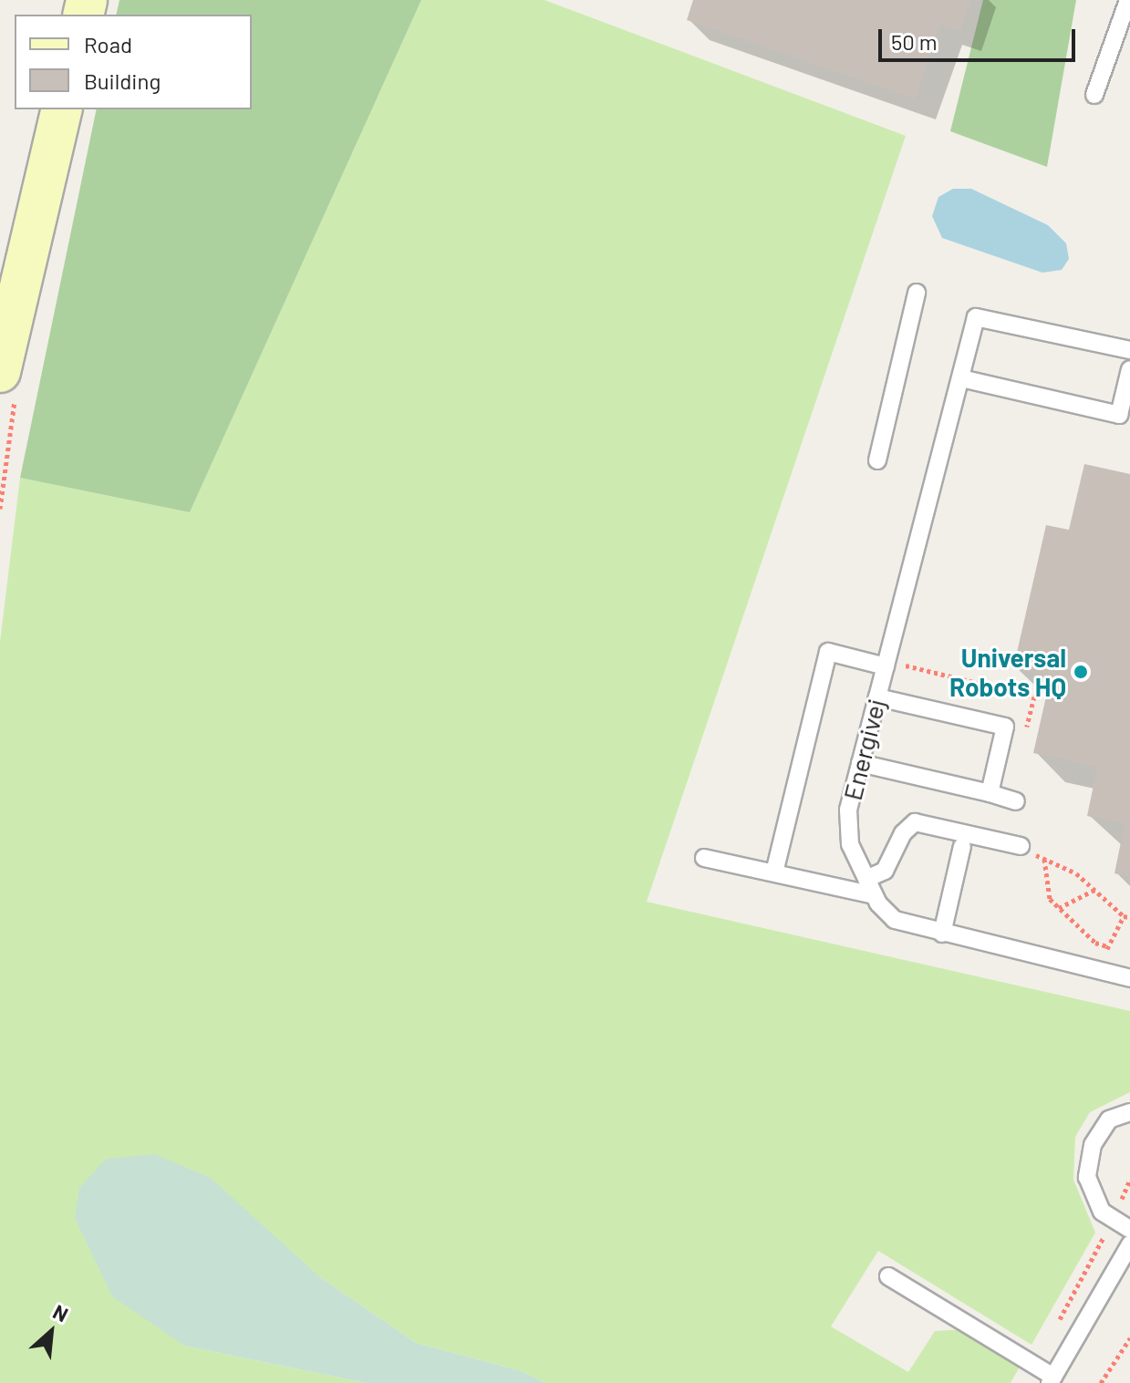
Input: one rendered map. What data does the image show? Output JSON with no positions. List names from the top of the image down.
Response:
{
  "streets": {
    "lane": ["Energivej"]
  },
  "places": ["Universal Robots HQ"],
  "legend": ["Road", "Building"],
  "scale_bar": "50 m",
  "north": "top right"
}
